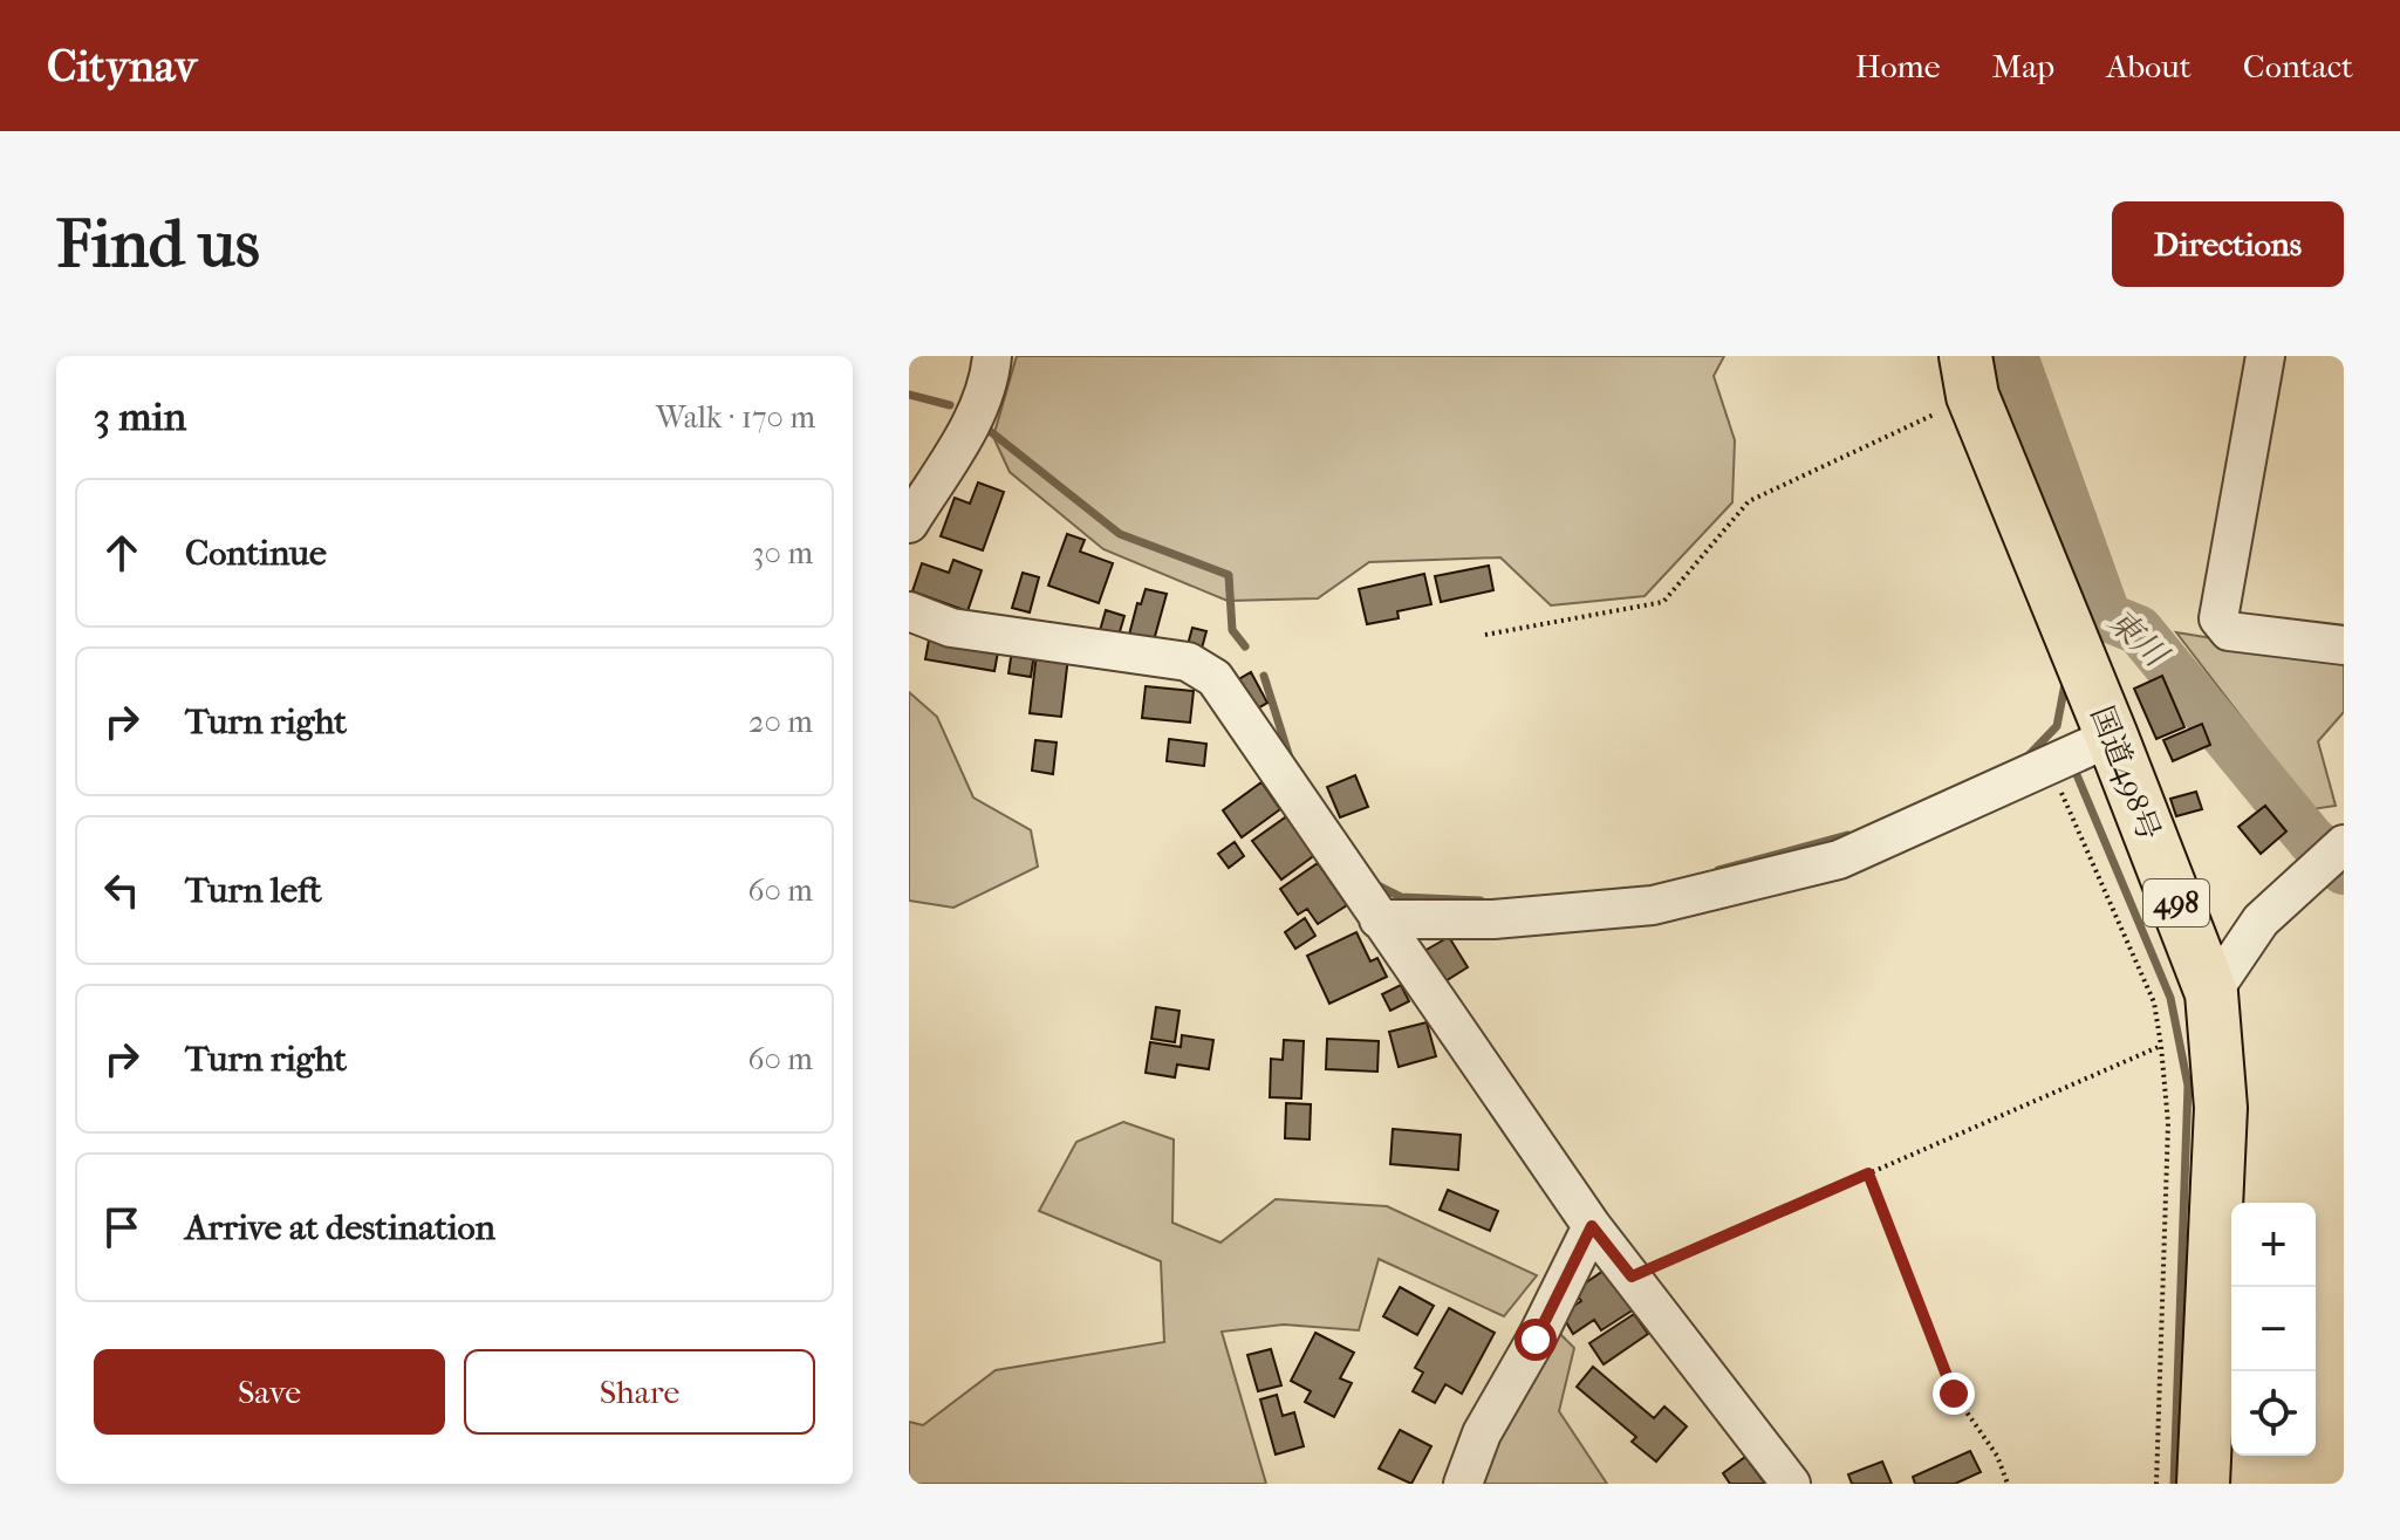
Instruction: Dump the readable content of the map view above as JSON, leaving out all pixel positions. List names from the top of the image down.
{
  "streets": {
    "highway": ["国道498号", "498"]
  },
  "water": ["東川"],
  "page": {
    "header": "Citynav",
    "nav": [
      "Home",
      "Map",
      "About",
      "Contact"
    ],
    "buttons": [
      "Directions",
      ["Save", "Share"]
    ],
    "title": "Find us",
    "heading": ["3 min", "Walk · 170 m"],
    "list": [
      ["Continue", "30 m"],
      ["Turn right", "20 m"],
      ["Turn left", "60 m"],
      ["Turn right", "60 m"],
      "Arrive at destination"
    ],
    "map_buttons": ["+", "−"]
  }
}
